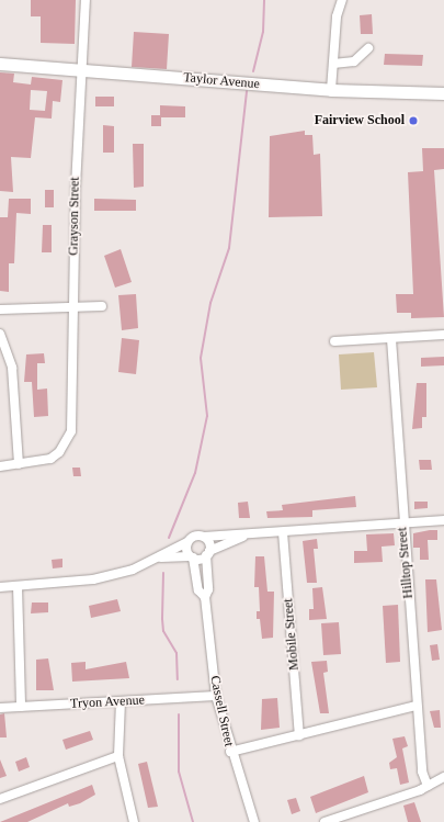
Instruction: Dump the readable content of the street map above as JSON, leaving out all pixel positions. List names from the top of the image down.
{
  "streets": {
    "street": [
      "Taylor Avenue",
      "Grayson Street",
      "Hilltop Street",
      "Mobile Street",
      "Tryon Avenue",
      "Cassell Street"
    ]
  },
  "crossings": [
    ["Taylor Avenue", "Grayson Street"],
    ["Tryon Avenue", "Cassell Street"]
  ],
  "places": ["Fairview School"]
}
